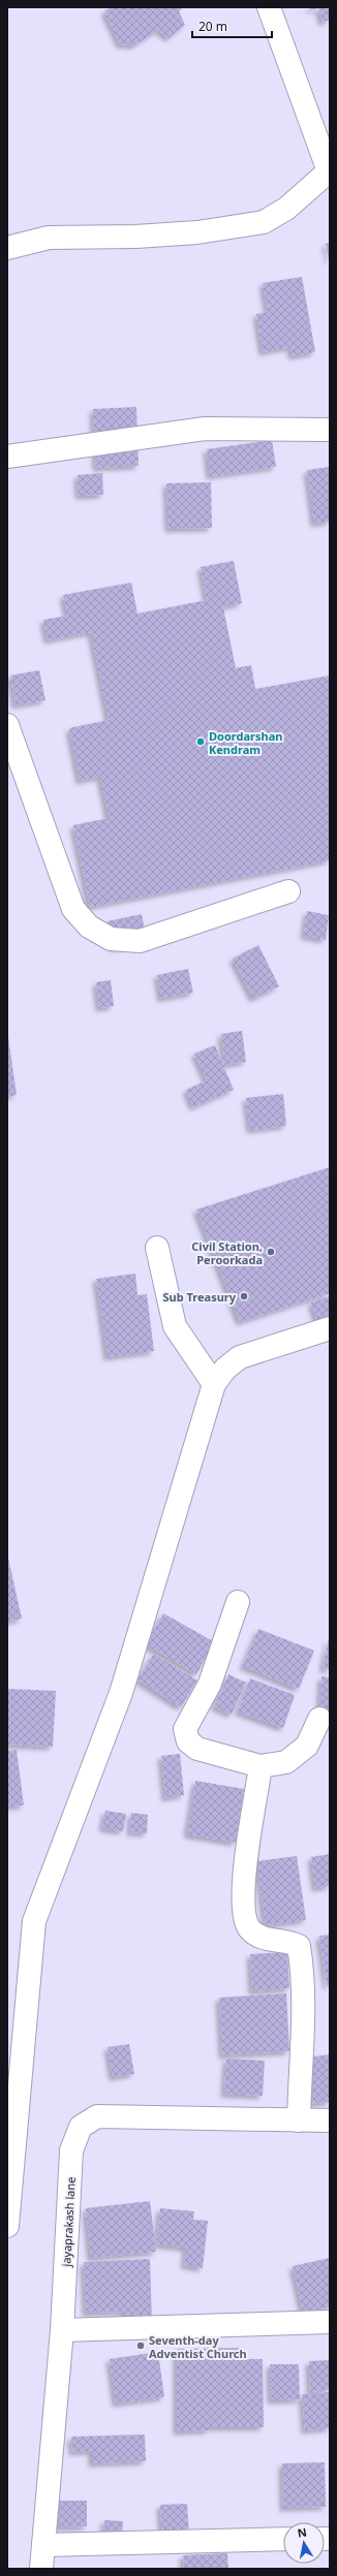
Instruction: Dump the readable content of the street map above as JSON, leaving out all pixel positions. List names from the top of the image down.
{
  "streets": {
    "street": ["jayaprakash lane"]
  },
  "places": [
    "Doordarshan Kendram",
    "Civil Station, Peroorkada",
    "Sub Treasury",
    "Seventh-day Adventist Church"
  ],
  "scale_bar": "20 m",
  "north": "top"
}
